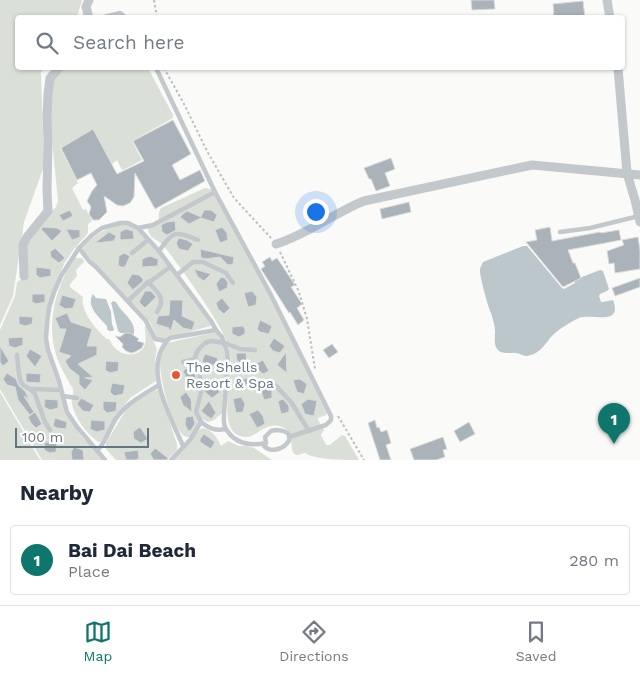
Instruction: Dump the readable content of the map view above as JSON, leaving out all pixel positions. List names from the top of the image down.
{
  "places": ["The Shells Resort & Spa"],
  "scale_bar": "100 m",
  "page": {
    "search": "Search here",
    "pins": "1",
    "scale": "100 m",
    "heading": "Nearby",
    "list": [
      {
        "mark": "1",
        "name": "Bai Dai Beach",
        "note": "Place",
        "value": "280 m"
      }
    ],
    "nav": ["Map", "Directions", "Saved"]
  }
}
